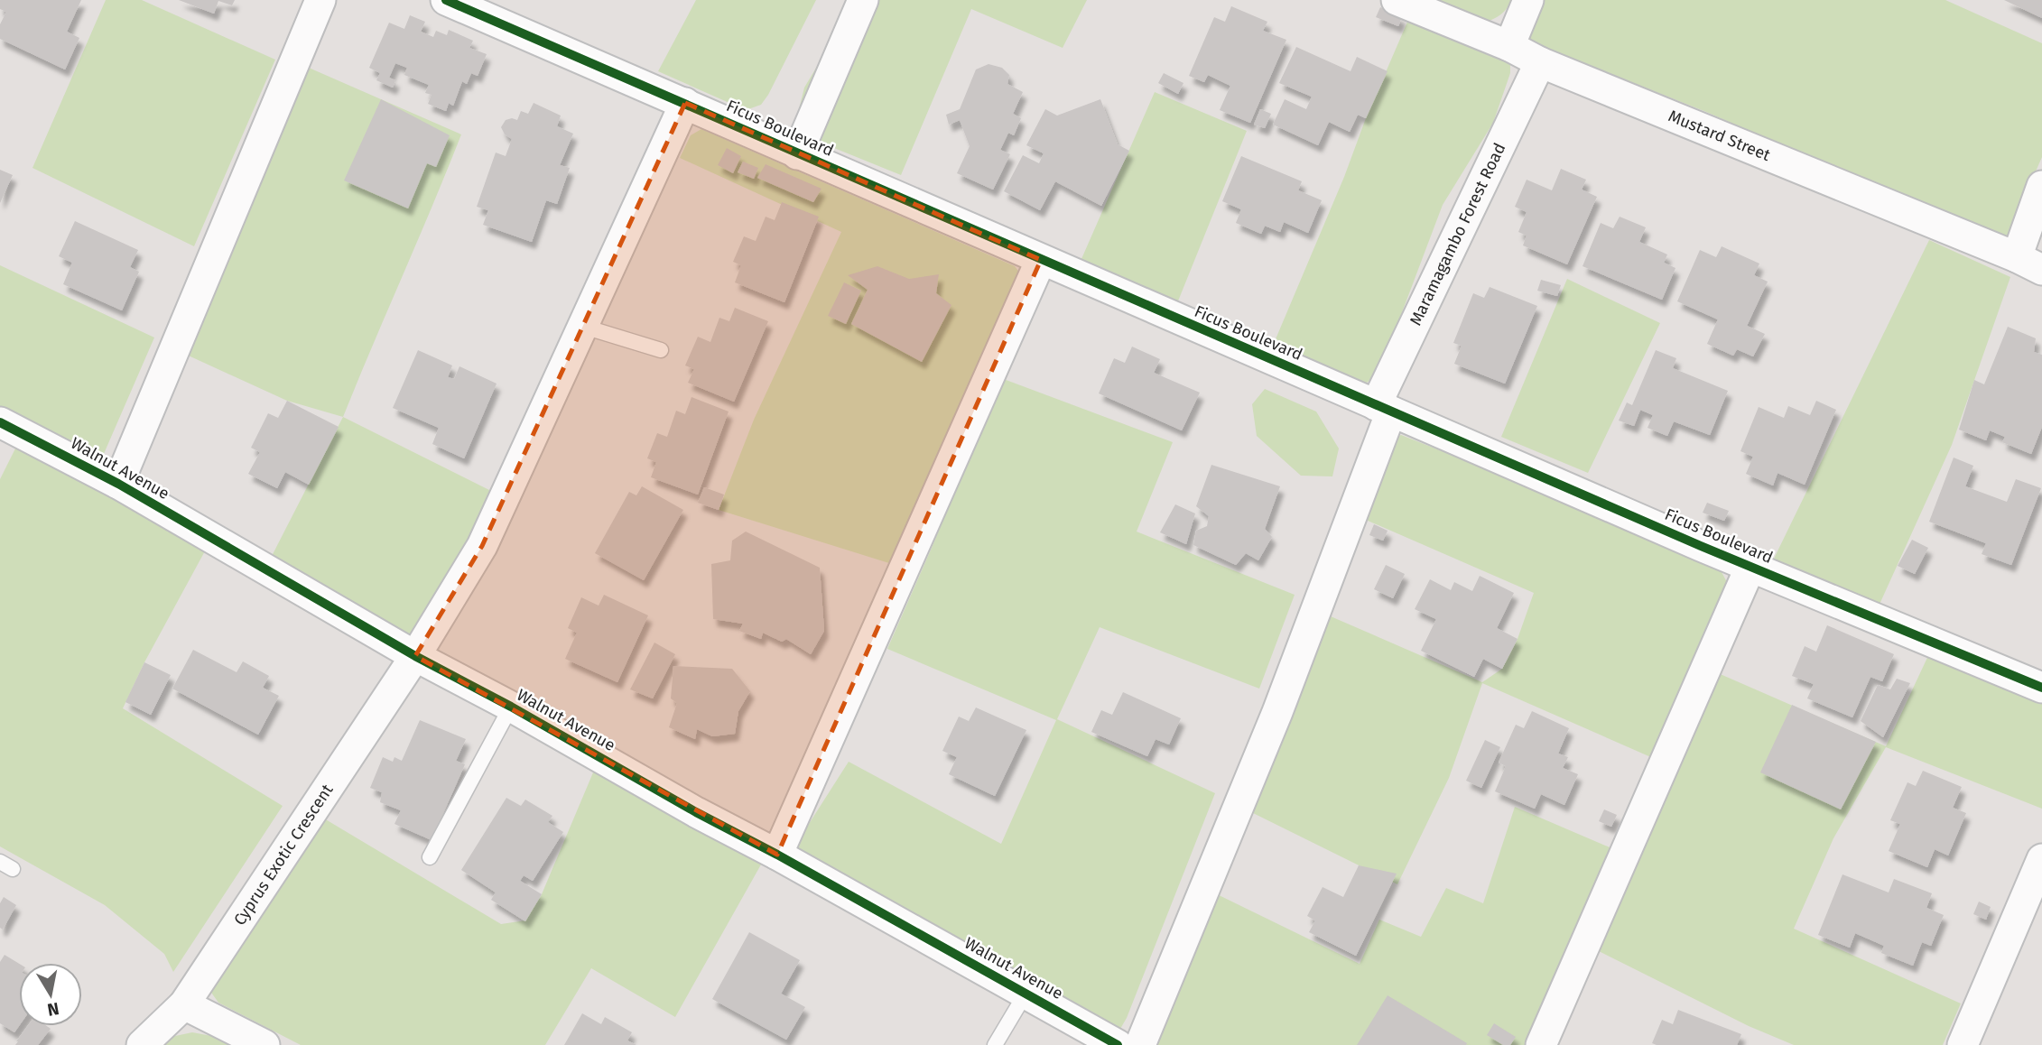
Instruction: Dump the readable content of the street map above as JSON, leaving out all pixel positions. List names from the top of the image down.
{
  "streets": {
    "street": [
      "Ficus Boulevard",
      "Mustard Street",
      "Maramagambo Forest Road",
      "Walnut Avenue",
      "Cyprus Exotic Crescent"
    ]
  },
  "crossings": [
    ["Ficus Boulevard", "Maramagambo Forest Road"],
    ["Ficus Boulevard", "Cyprus Exotic Crescent"],
    ["Mustard Street", "Maramagambo Forest Road"],
    ["Walnut Avenue", "Cyprus Exotic Crescent"]
  ],
  "north": "bottom"
}
